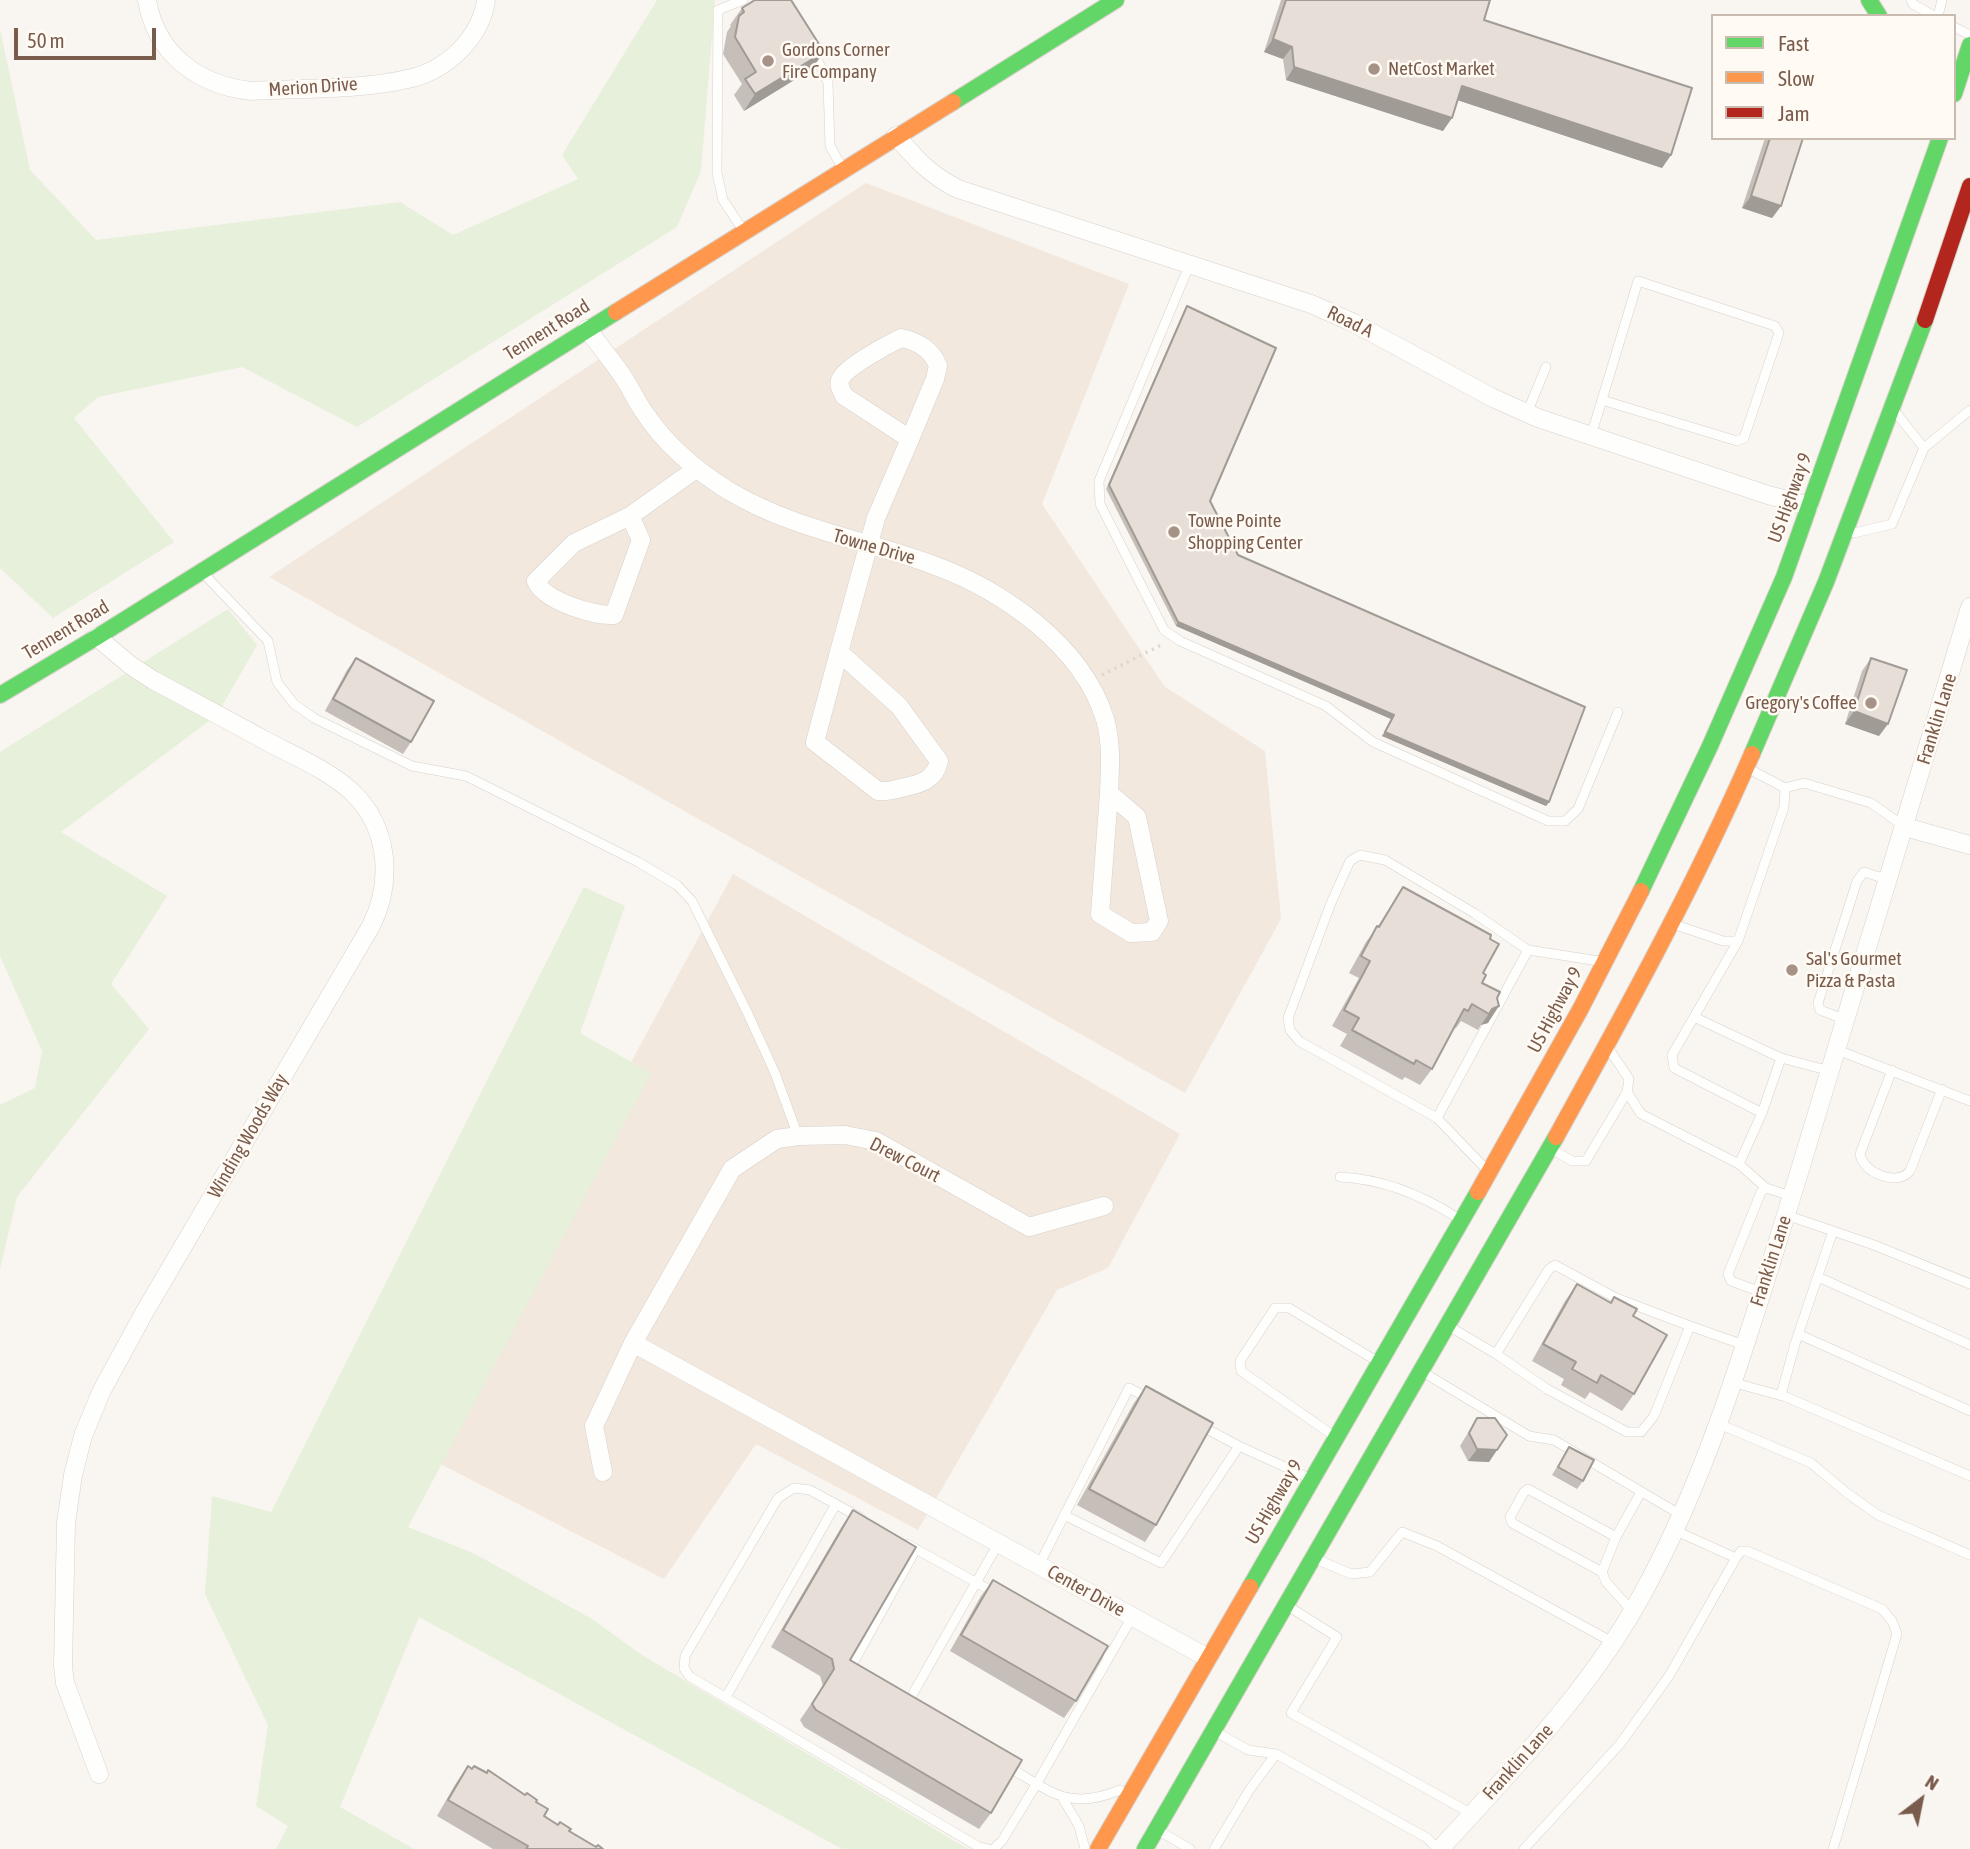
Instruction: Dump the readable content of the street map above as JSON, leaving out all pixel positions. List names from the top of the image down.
{
  "streets": {
    "main road": ["Tennent Road", "US Highway 9"],
    "street": [
      "Merion Drive",
      "Road A",
      "Towne Drive",
      "Franklin Lane",
      "Winding Woods Way",
      "Drew Court",
      "Center Drive"
    ]
  },
  "crossings": [
    ["Road A", "Tennent Road"],
    ["Road A", "US Highway 9"],
    ["Tennent Road", "Towne Drive"],
    ["Tennent Road", "Winding Woods Way"],
    ["US Highway 9", "Center Drive"],
    ["Drew Court", "Center Drive"]
  ],
  "places": [
    "Gordons Corner Fire Company",
    "NetCost Market",
    "Towne Pointe Shopping Center",
    "Gregory's Coffee",
    "Sal's Gourmet Pizza & Pasta"
  ],
  "legend": ["Fast", "Slow", "Jam"],
  "scale_bar": "50 m",
  "north": "top right"
}
